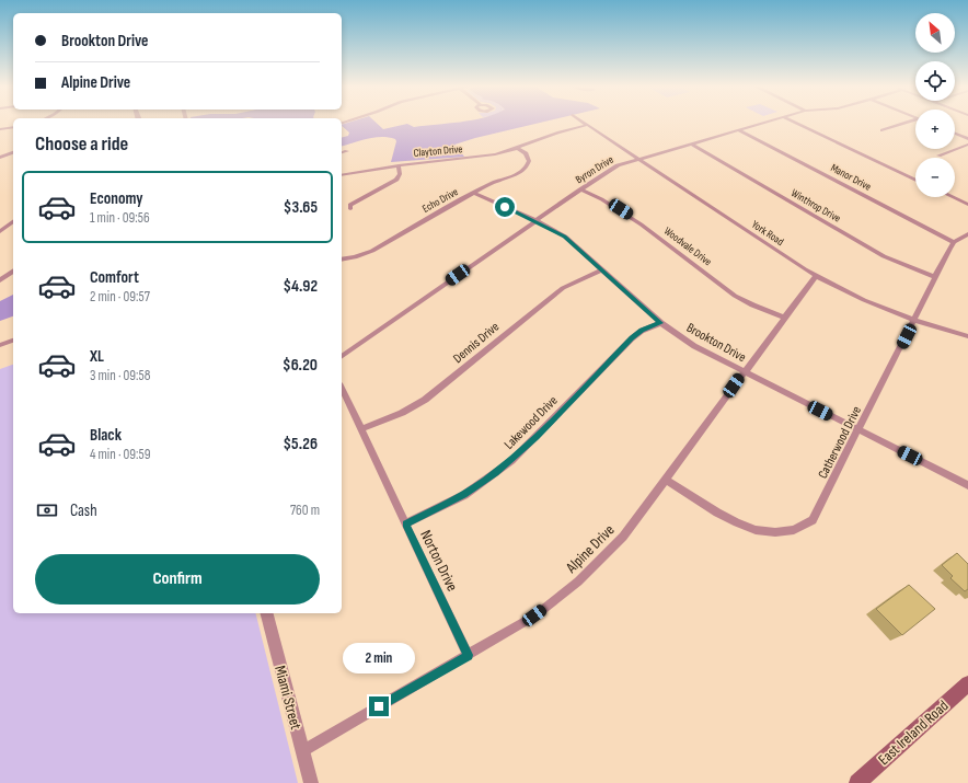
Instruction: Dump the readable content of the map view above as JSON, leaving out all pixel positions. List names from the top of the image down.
{
  "streets": {
    "main road": ["East Ireland Road"],
    "street": [
      "Clayton Drive",
      "Byron Drive",
      "Manor Drive",
      "Echo Drive",
      "Winthrop Drive",
      "York Road",
      "Woodvale Drive",
      "Dennis Drive",
      "Brookton Drive",
      "Lakewood Drive",
      "Catherwood Drive",
      "Alpine Drive",
      "Norton Drive",
      "Miami Street"
    ]
  },
  "crossings": [
    ["Clayton Drive", "Echo Drive"],
    ["Clayton Drive", "York Road"],
    ["Byron Drive", "Manor Drive"],
    ["Byron Drive", "Winthrop Drive"],
    ["Byron Drive", "York Road"],
    ["Byron Drive", "Woodvale Drive"],
    ["Byron Drive", "Brookton Drive"],
    ["Manor Drive", "Catherwood Drive"],
    ["Echo Drive", "Brookton Drive"],
    ["Winthrop Drive", "Catherwood Drive"],
    ["York Road", "Catherwood Drive"],
    ["York Road", "Alpine Drive"],
    ["Woodvale Drive", "Alpine Drive"],
    ["Dennis Drive", "Brookton Drive"],
    ["Dennis Drive", "Norton Drive"],
    ["Brookton Drive", "Lakewood Drive"],
    ["Brookton Drive", "Catherwood Drive"],
    ["Brookton Drive", "Alpine Drive"],
    ["Lakewood Drive", "Norton Drive"],
    ["Catherwood Drive", "Alpine Drive"],
    ["Alpine Drive", "Norton Drive"],
    ["Alpine Drive", "Miami Street"]
  ],
  "north": "top left",
  "page": {
    "map_buttons": ["+", "−"],
    "banner": ["Brookton Drive", "Alpine Drive"],
    "heading": "Choose a ride",
    "list": [
      {
        "name": "Economy",
        "note": "1 min · 09:56",
        "value": "$3.65"
      },
      {
        "name": "Comfort",
        "note": "2 min · 09:57",
        "value": "$4.92"
      },
      {
        "name": "XL",
        "note": "3 min · 09:58",
        "value": "$6.20"
      },
      {
        "name": "Black",
        "note": "4 min · 09:59",
        "value": "$5.26"
      }
    ],
    "pay": ["Cash", "760 m"],
    "buttons": "Confirm",
    "bubble": "2 min"
  }
}
